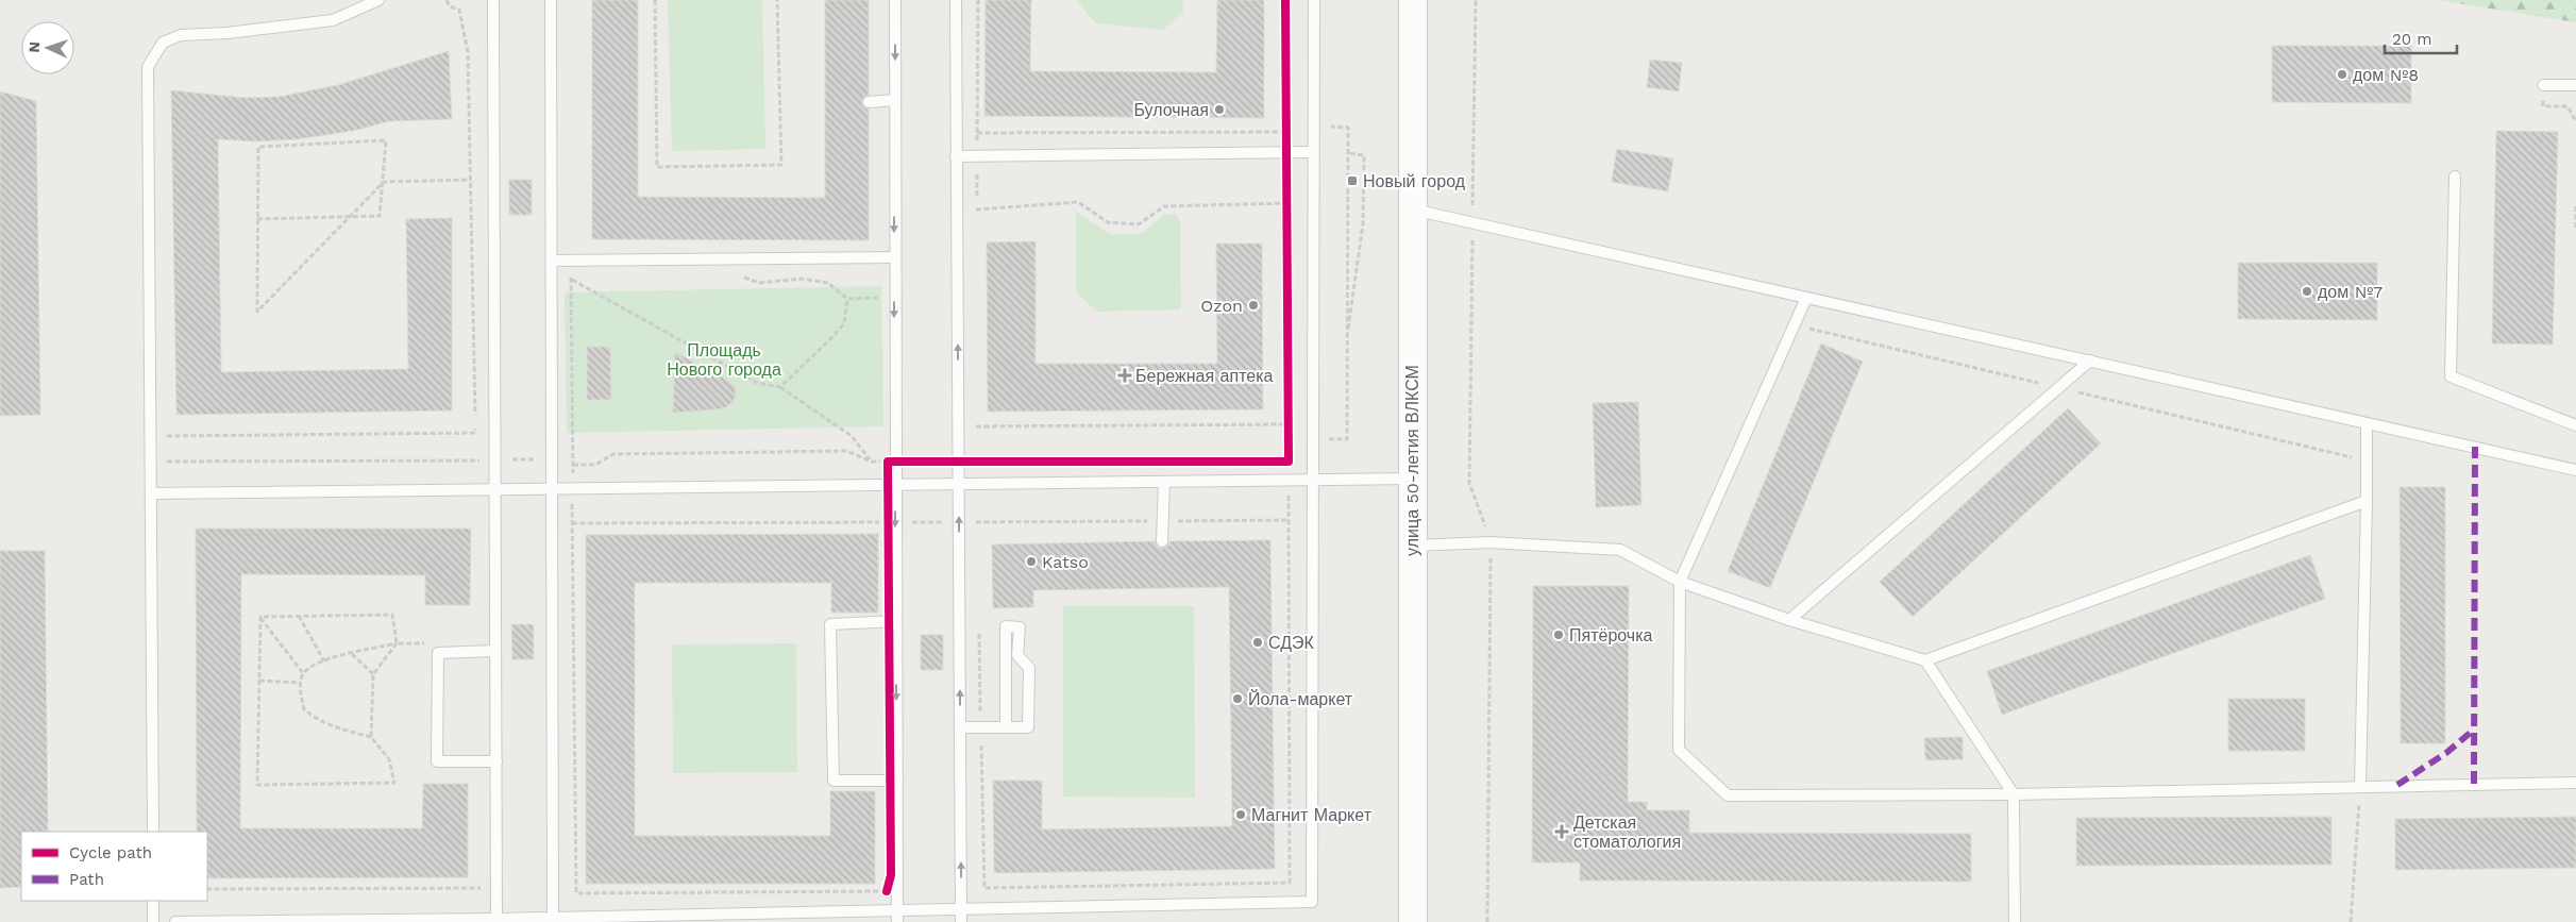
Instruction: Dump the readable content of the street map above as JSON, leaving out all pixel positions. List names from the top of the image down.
{
  "streets": {
    "main road": ["улица 50-летия ВЛКСМ"]
  },
  "parks": ["Площадь Нового города"],
  "places": {
    "other": [
      "дом №8",
      "Булочная",
      "дом №7",
      "Ozon",
      "Katso",
      "Пятёрочка",
      "СДЭК",
      "Йола-маркет",
      "Магнит Маркет"
    ],
    "transit": ["Новый город"],
    "health": ["Бережная аптека", "Детская стоматология"]
  },
  "legend": ["Cycle path", "Path"],
  "scale_bar": "20 m",
  "north": "left"
}
